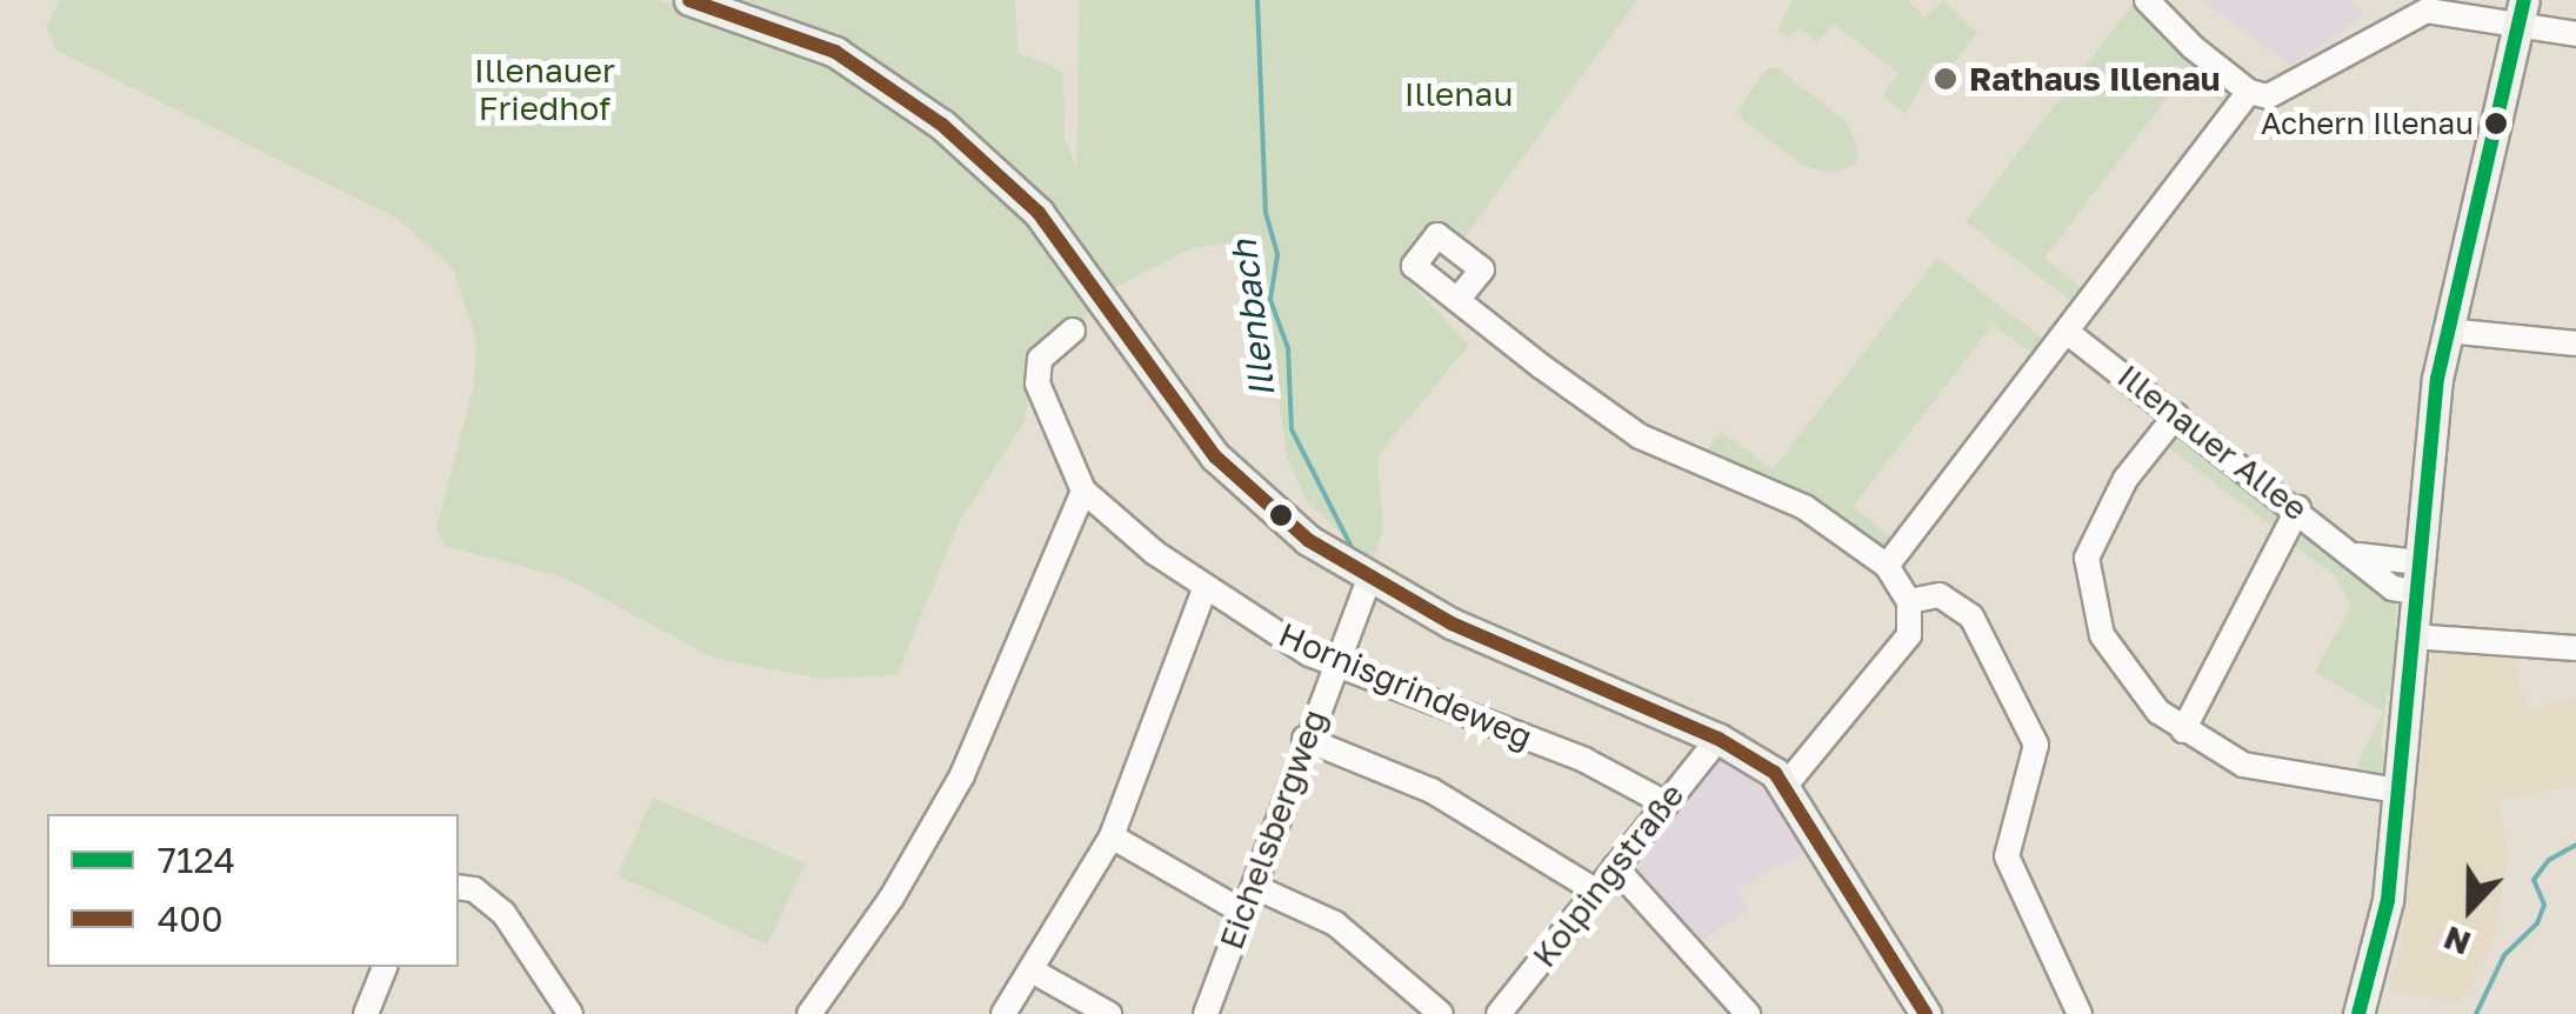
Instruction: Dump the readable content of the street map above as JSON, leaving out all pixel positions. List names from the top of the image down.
{
  "streets": {
    "street": [
      "Illenauer Allee",
      "Hornisgrindeweg",
      "Eichelsbergweg",
      "Kolpingstraße"
    ]
  },
  "crossings": [
    ["Hornisgrindeweg", "Eichelsbergweg"],
    ["Hornisgrindeweg", "Kolpingstraße"]
  ],
  "water": ["Illenbach"],
  "parks": ["Illenauer Friedhof", "Illenau"],
  "places": ["Rathaus Illenau", "Achern Illenau"],
  "lines": ["transit line 7124", "transit line 400"],
  "legend": ["7124", "400"],
  "north": "bottom"
}
